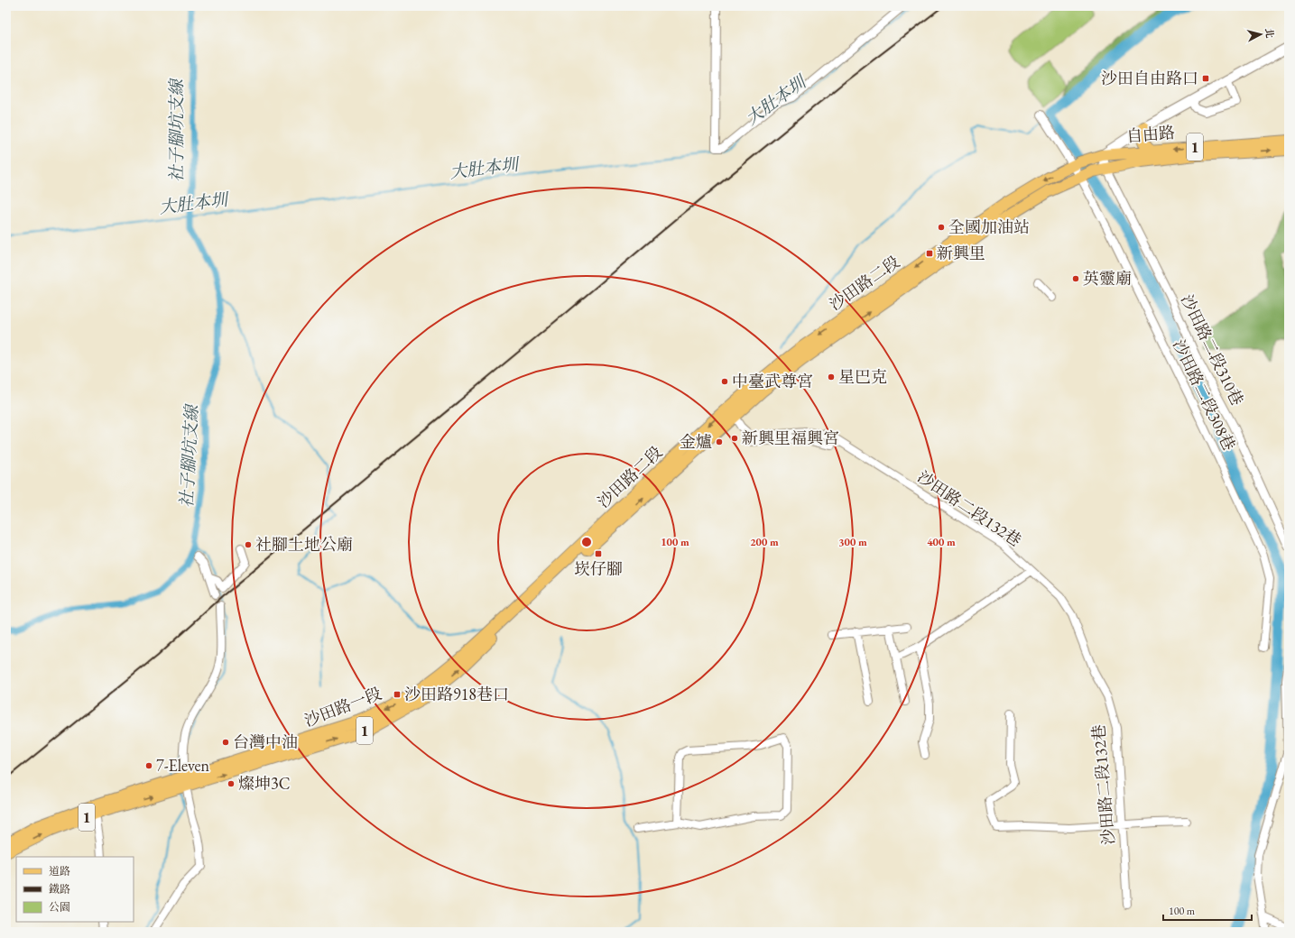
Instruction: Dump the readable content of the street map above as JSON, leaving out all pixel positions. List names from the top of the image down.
{
  "streets": {
    "main road": [
      "自由路",
      "1",
      "沙田路二段",
      "沙田路一段"
    ],
    "street": ["沙田路二段310巷", "沙田路二段308巷", "沙田路二段132巷"]
  },
  "crossings": [
    ["自由路", "沙田路二段"],
    ["自由路", "沙田路二段310巷"],
    ["1", "沙田路一段"],
    ["沙田路二段", "沙田路二段310巷"],
    ["沙田路二段", "沙田路二段308巷"],
    ["沙田路二段", "沙田路二段132巷"],
    ["沙田路二段", "沙田路一段"]
  ],
  "water": ["大肚本圳", "社子腳坑支線"],
  "places": {
    "transit": [
      "沙田自由路口",
      "新興里",
      "崁仔腳",
      "沙田路918巷口"
    ],
    "other": [
      "全國加油站",
      "英靈廟",
      "星巴克",
      "中臺武尊宮",
      "新興里福興宮",
      "金爐",
      "社腳土地公廟",
      "台灣中油",
      "7-Eleven",
      "燦坤3C"
    ]
  },
  "legend": ["道路", "鐵路", "公園"],
  "scale_bar": "100 m",
  "north": "right",
  "rings": [
    "100 m",
    "200 m",
    "300 m",
    "400 m"
  ]
}
